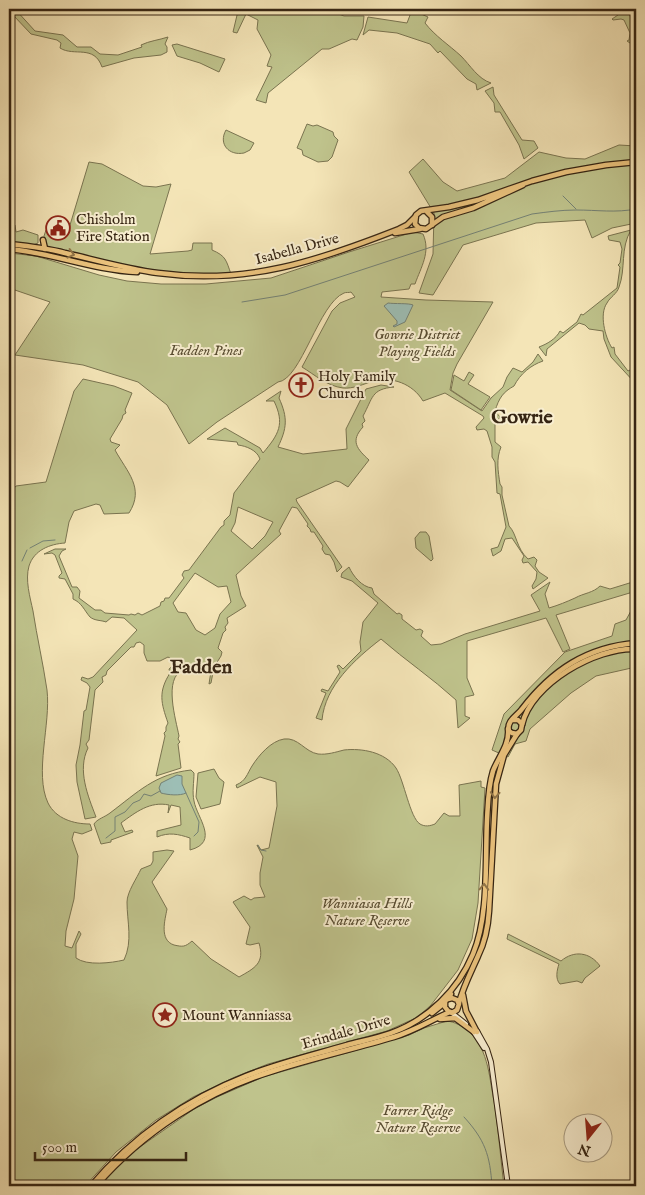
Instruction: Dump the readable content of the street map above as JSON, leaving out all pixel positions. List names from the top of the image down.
{
  "streets": {
    "main road": ["Isabella Drive", "Erindale Drive"]
  },
  "districts": ["Gowrie", "Fadden"],
  "parks": [
    "Gowrie District Playing Fields",
    "Fadden Pines",
    "Wanniassa Hills Nature Reserve",
    "Farrer Ridge Nature Reserve"
  ],
  "places": {
    "public building": ["Chisholm Fire Station"],
    "church": ["Holy Family Church"],
    "place": ["Mount Wanniassa"]
  },
  "scale_bar": "500 m",
  "north": "bottom"
}
